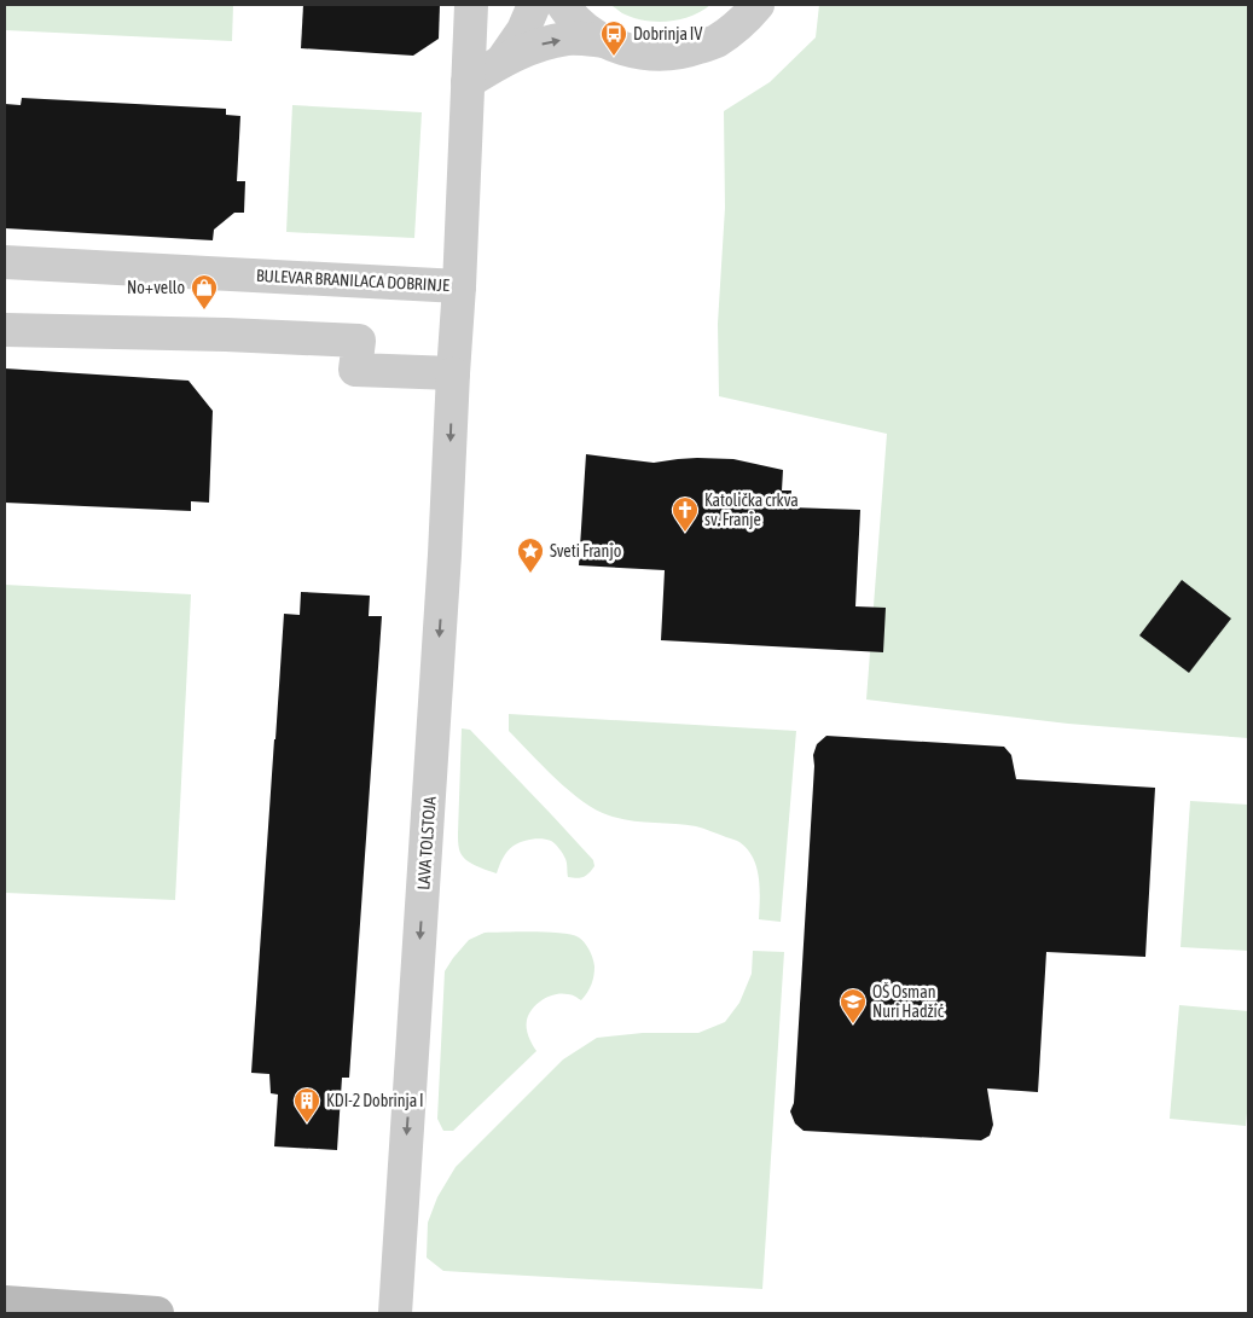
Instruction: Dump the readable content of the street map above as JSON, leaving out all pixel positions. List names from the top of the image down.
{
  "streets": {
    "street": ["BULEVAR BRANILACA DOBRINJE", "LAVA TOLSTOJA"]
  },
  "crossings": [
    ["BULEVAR BRANILACA DOBRINJE", "LAVA TOLSTOJA"]
  ],
  "one_way": ["LAVA TOLSTOJA"],
  "places": {
    "bus stop": ["Dobrinja IV"],
    "shop": ["No+vello"],
    "church": ["Katolička crkva sv. Franje"],
    "place": ["Sveti Franjo"],
    "school or university": ["OŠ Osman Nuri Hadžić"],
    "building": ["KDI-2 Dobrinja I"]
  }
}
